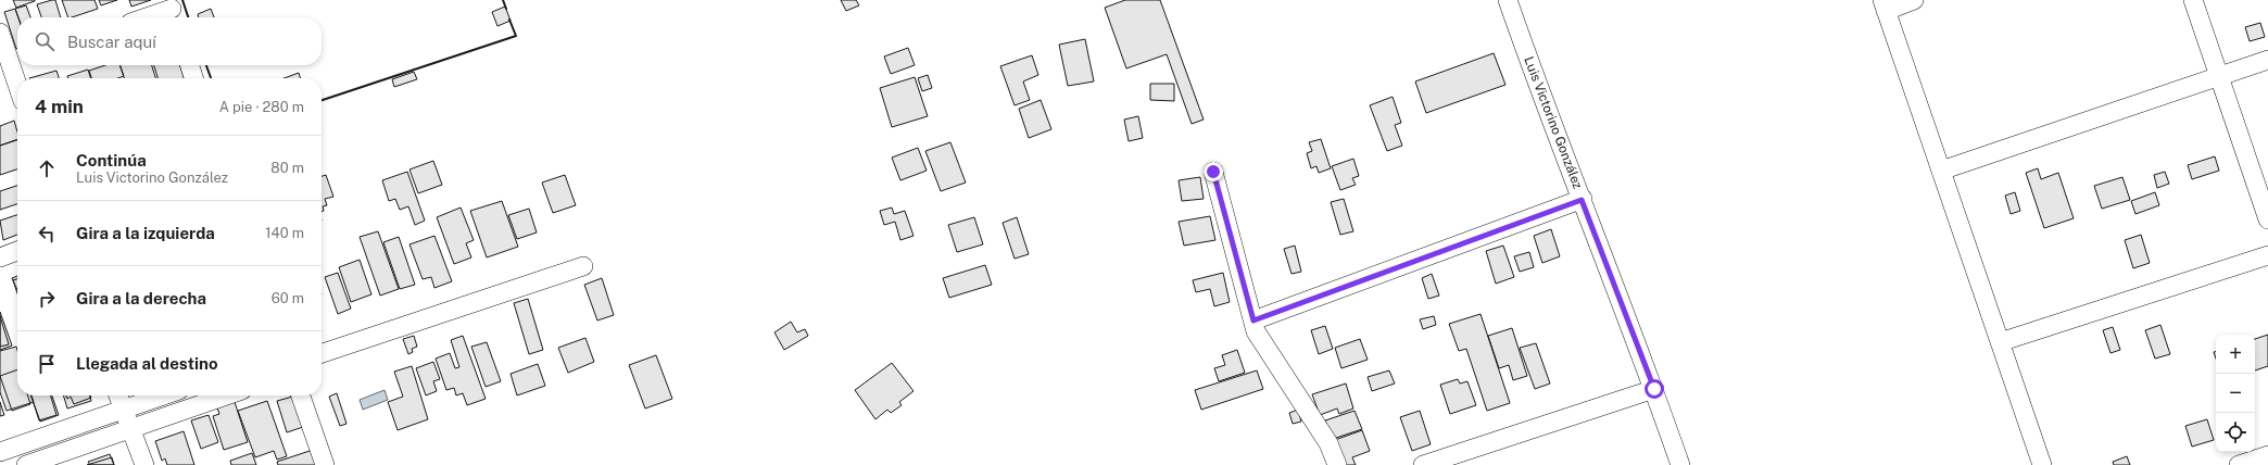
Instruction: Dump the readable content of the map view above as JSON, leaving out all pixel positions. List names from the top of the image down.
{
  "streets": {
    "street": ["Luis Victorino González"]
  },
  "page": {
    "search": "Buscar aquí",
    "heading": ["4 min", "A pie · 280 m"],
    "list": [
      ["Continúa", "Luis Victorino González", "80 m"],
      ["Gira a la izquierda", "140 m"],
      ["Gira a la derecha", "60 m"],
      "Llegada al destino"
    ],
    "map_buttons": ["+", "−"]
  }
}
